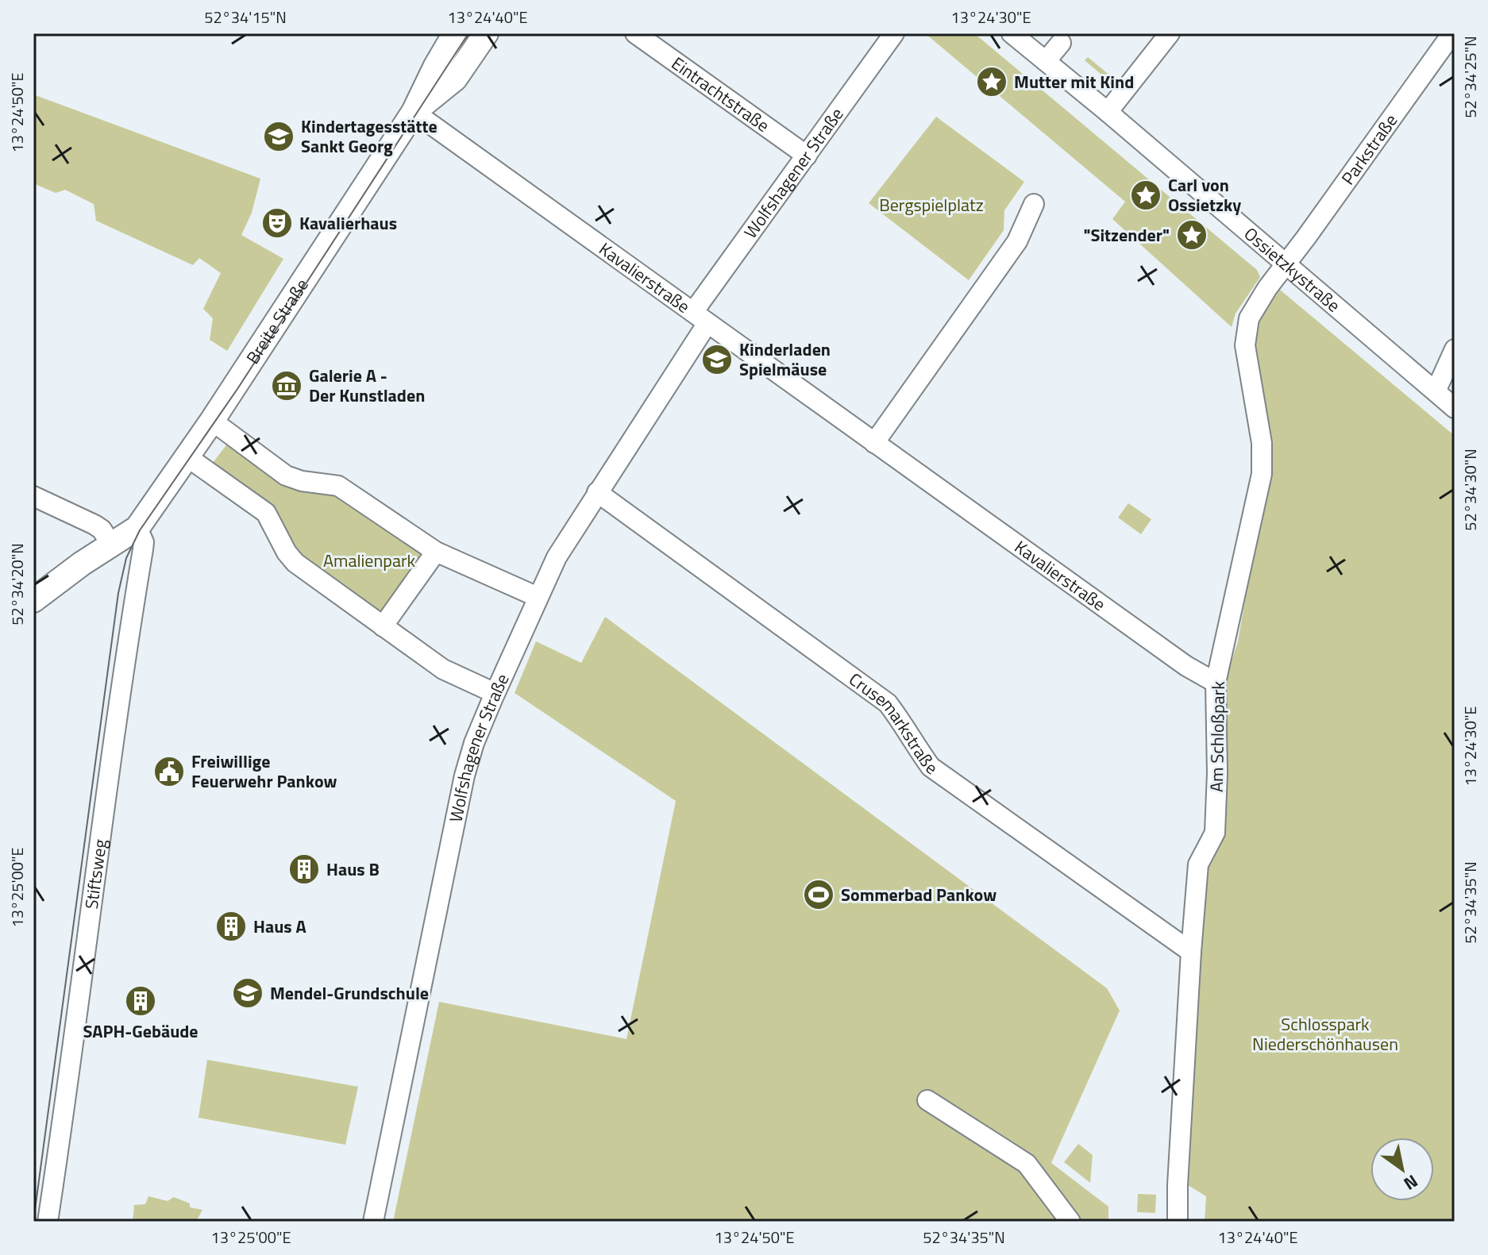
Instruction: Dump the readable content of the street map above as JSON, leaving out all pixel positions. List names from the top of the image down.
{
  "streets": {
    "main road": ["Breite Straße"],
    "street": [
      "Eintrachtstraße",
      "Parkstraße",
      "Wolfshagener Straße",
      "Ossietzkystraße",
      "Kavalierstraße",
      "Crusemarkstraße",
      "Am Schloßpark",
      "Stiftsweg"
    ]
  },
  "crossings": [
    ["Eintrachtstraße", "Wolfshagener Straße"],
    ["Parkstraße", "Ossietzkystraße"],
    ["Parkstraße", "Am Schloßpark"],
    ["Wolfshagener Straße", "Kavalierstraße"],
    ["Wolfshagener Straße", "Crusemarkstraße"],
    ["Ossietzkystraße", "Am Schloßpark"],
    ["Kavalierstraße", "Breite Straße"],
    ["Kavalierstraße", "Am Schloßpark"],
    ["Breite Straße", "Stiftsweg"],
    ["Crusemarkstraße", "Am Schloßpark"]
  ],
  "parks": ["Bergspielplatz", "Amalienpark", "Schlosspark Niederschönhausen"],
  "places": {
    "place": ["Mutter mit Kind", "Carl von Ossietzky", "\"Sitzender\""],
    "school or university": ["Kindertagesstätte Sankt Georg", "Kinderladen Spielmäuse", "Mendel-Grundschule"],
    "theatre": ["Kavalierhaus"],
    "museum": ["Galerie A - Der Kunstladen"],
    "public building": ["Freiwillige Feuerwehr Pankow"],
    "building": ["Haus B", "Haus A", "SAPH-Gebäude"],
    "sports": ["Sommerbad Pankow"]
  },
  "north": "bottom right",
  "coordinates": [
    "52°34'15\"N",
    "13°24'40\"E",
    "13°24'30\"E",
    "52°34'25\"N",
    "13°24'50\"E",
    "52°34'30\"N",
    "52°34'20\"N",
    "13°25'00\"E",
    "52°34'35\"N"
  ]
}
